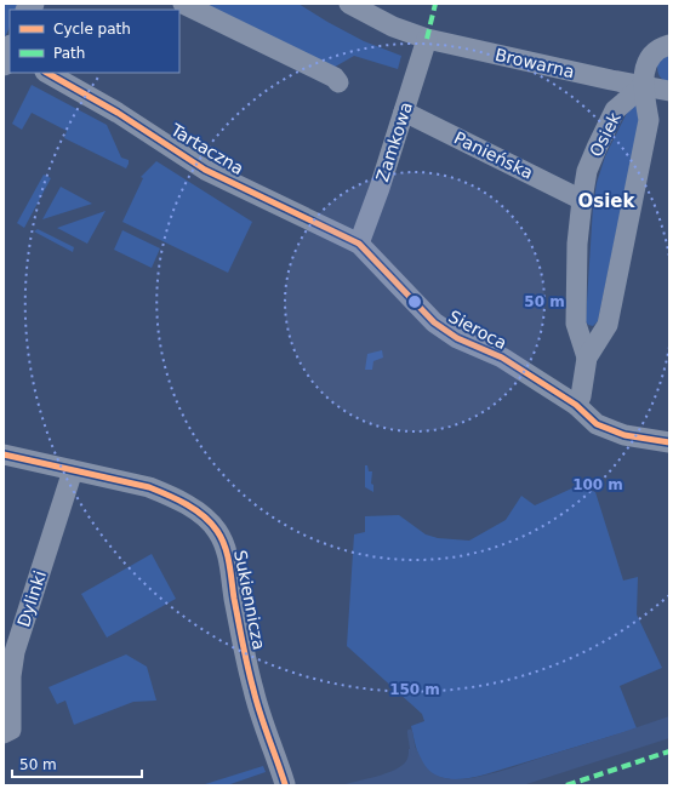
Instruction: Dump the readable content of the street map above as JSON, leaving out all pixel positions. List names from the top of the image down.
{
  "streets": {
    "street": [
      "Browarna",
      "Osiek",
      "Zamkowa",
      "Tartaczna",
      "Panieńska",
      "Sieroca",
      "Dylinki",
      "Sukiennicza"
    ]
  },
  "crossings": [
    ["Browarna", "Osiek"],
    ["Browarna", "Zamkowa"],
    ["Osiek", "Panieńska"],
    ["Osiek", "Sieroca"],
    ["Zamkowa", "Tartaczna"],
    ["Zamkowa", "Panieńska"],
    ["Zamkowa", "Sieroca"],
    ["Tartaczna", "Sieroca"],
    ["Dylinki", "Sukiennicza"]
  ],
  "districts": ["Osiek"],
  "legend": ["Cycle path", "Path"],
  "scale_bar": "50 m",
  "rings": ["50 m", "100 m", "150 m"]
}
